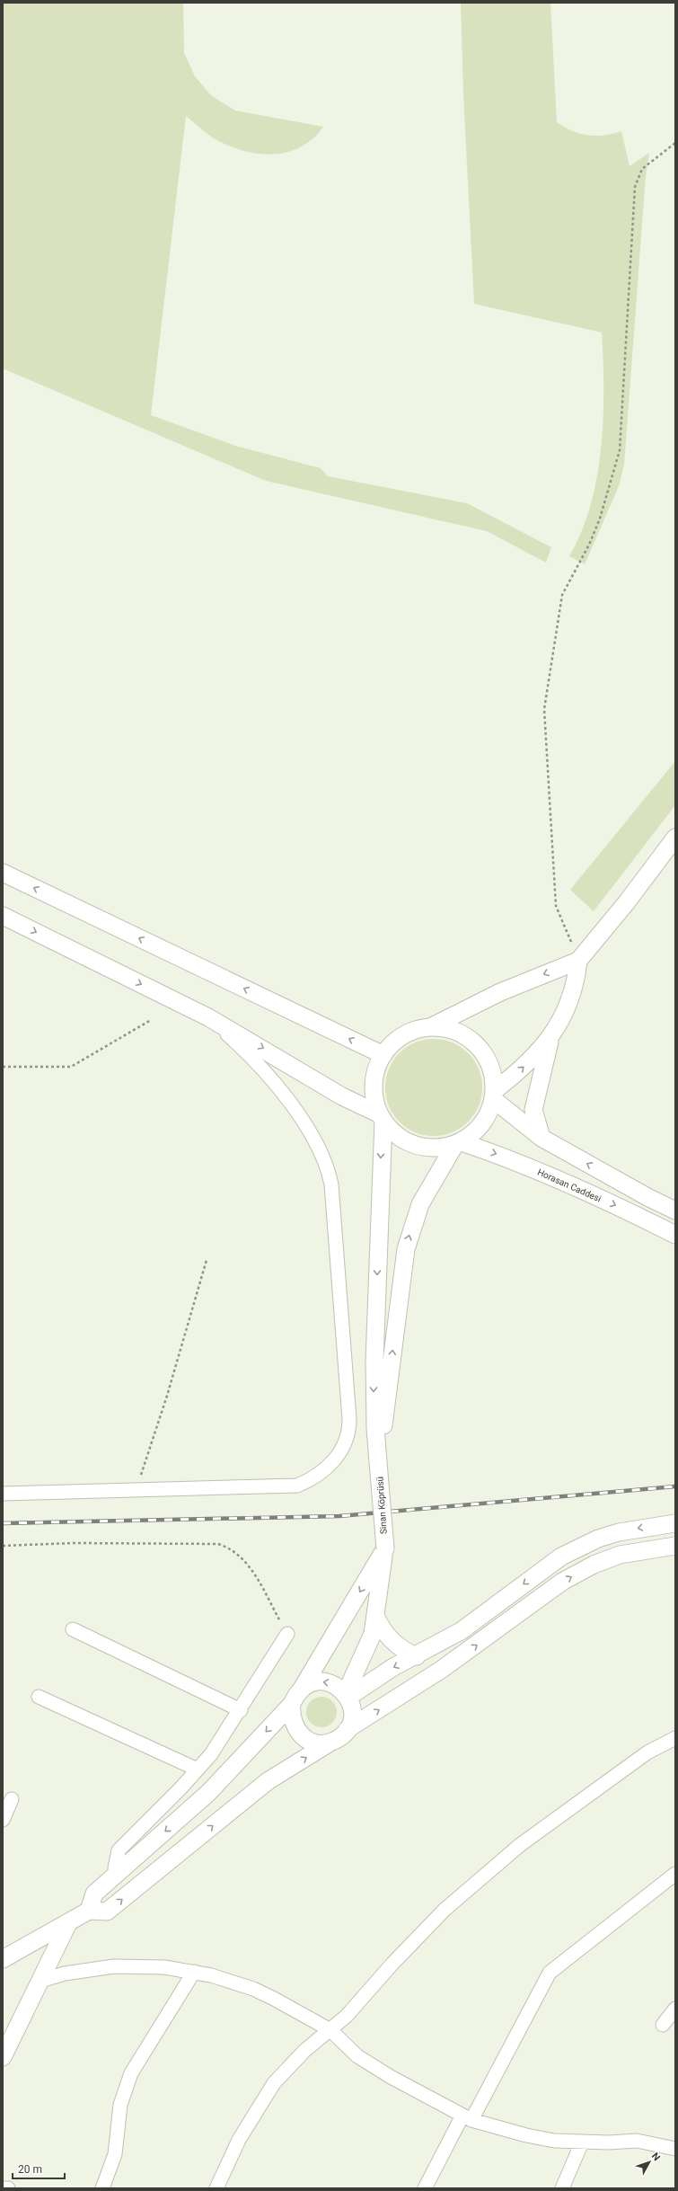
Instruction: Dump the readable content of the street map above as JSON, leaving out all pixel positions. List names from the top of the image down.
{
  "streets": {
    "street": ["Horasan Caddesi", "Sinan Köprüsü"]
  },
  "scale_bar": "20 m",
  "north": "top right"
}
